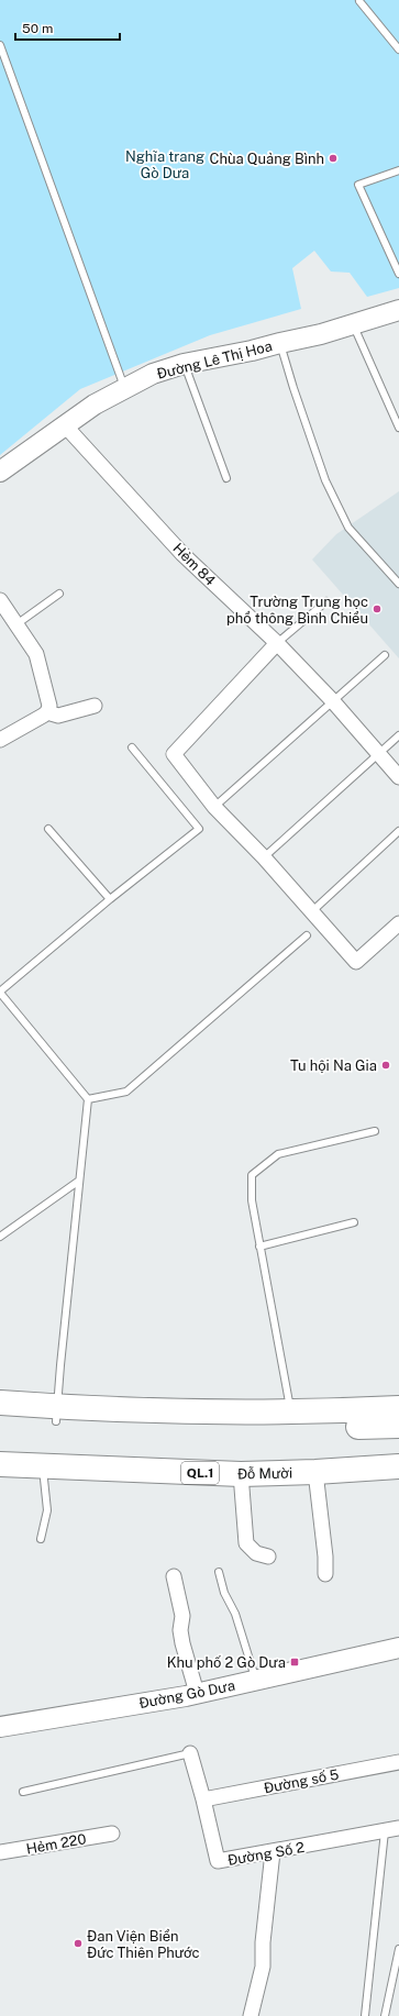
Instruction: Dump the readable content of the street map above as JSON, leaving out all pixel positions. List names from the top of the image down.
{
  "streets": {
    "highway": ["QL.1", "Đỗ Mười"],
    "street": [
      "Đường Lê Thị Hoa",
      "Hẻm 84",
      "Đường Gò Dưa",
      "Đường số 5",
      "Hẻm 220",
      "Đường Số 2"
    ]
  },
  "crossings": [
    ["Đường Lê Thị Hoa", "Hẻm 84"],
    ["Đường số 5", "Đường Số 2"]
  ],
  "parks": ["Nghĩa trang Gò Dưa"],
  "places": {
    "other": [
      "Chùa Quảng Bình",
      "Trường Trung học phổ thông Bình Chiểu",
      "Tu hội Na Gia",
      "Đan Viện Biển Đức Thiên Phước"
    ],
    "transit": ["Khu phố 2 Gò Dưa"]
  },
  "scale_bar": "50 m"
}
